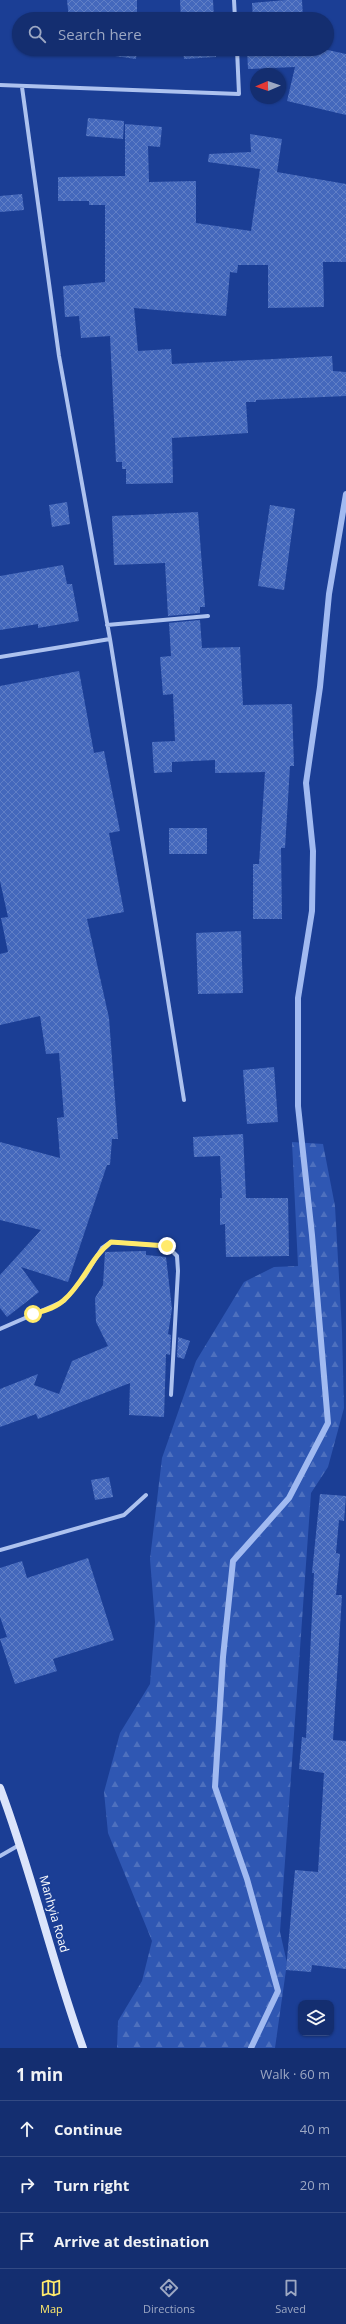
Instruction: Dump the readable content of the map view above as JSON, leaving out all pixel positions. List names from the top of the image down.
{
  "streets": {
    "main road": ["Manhyia Road"]
  },
  "north": "left",
  "page": {
    "search": "Search here",
    "heading": ["1 min", "Walk · 60 m"],
    "list": [
      ["Continue", "40 m"],
      ["Turn right", "20 m"],
      "Arrive at destination"
    ],
    "nav": ["Map", "Directions", "Saved"]
  }
}
